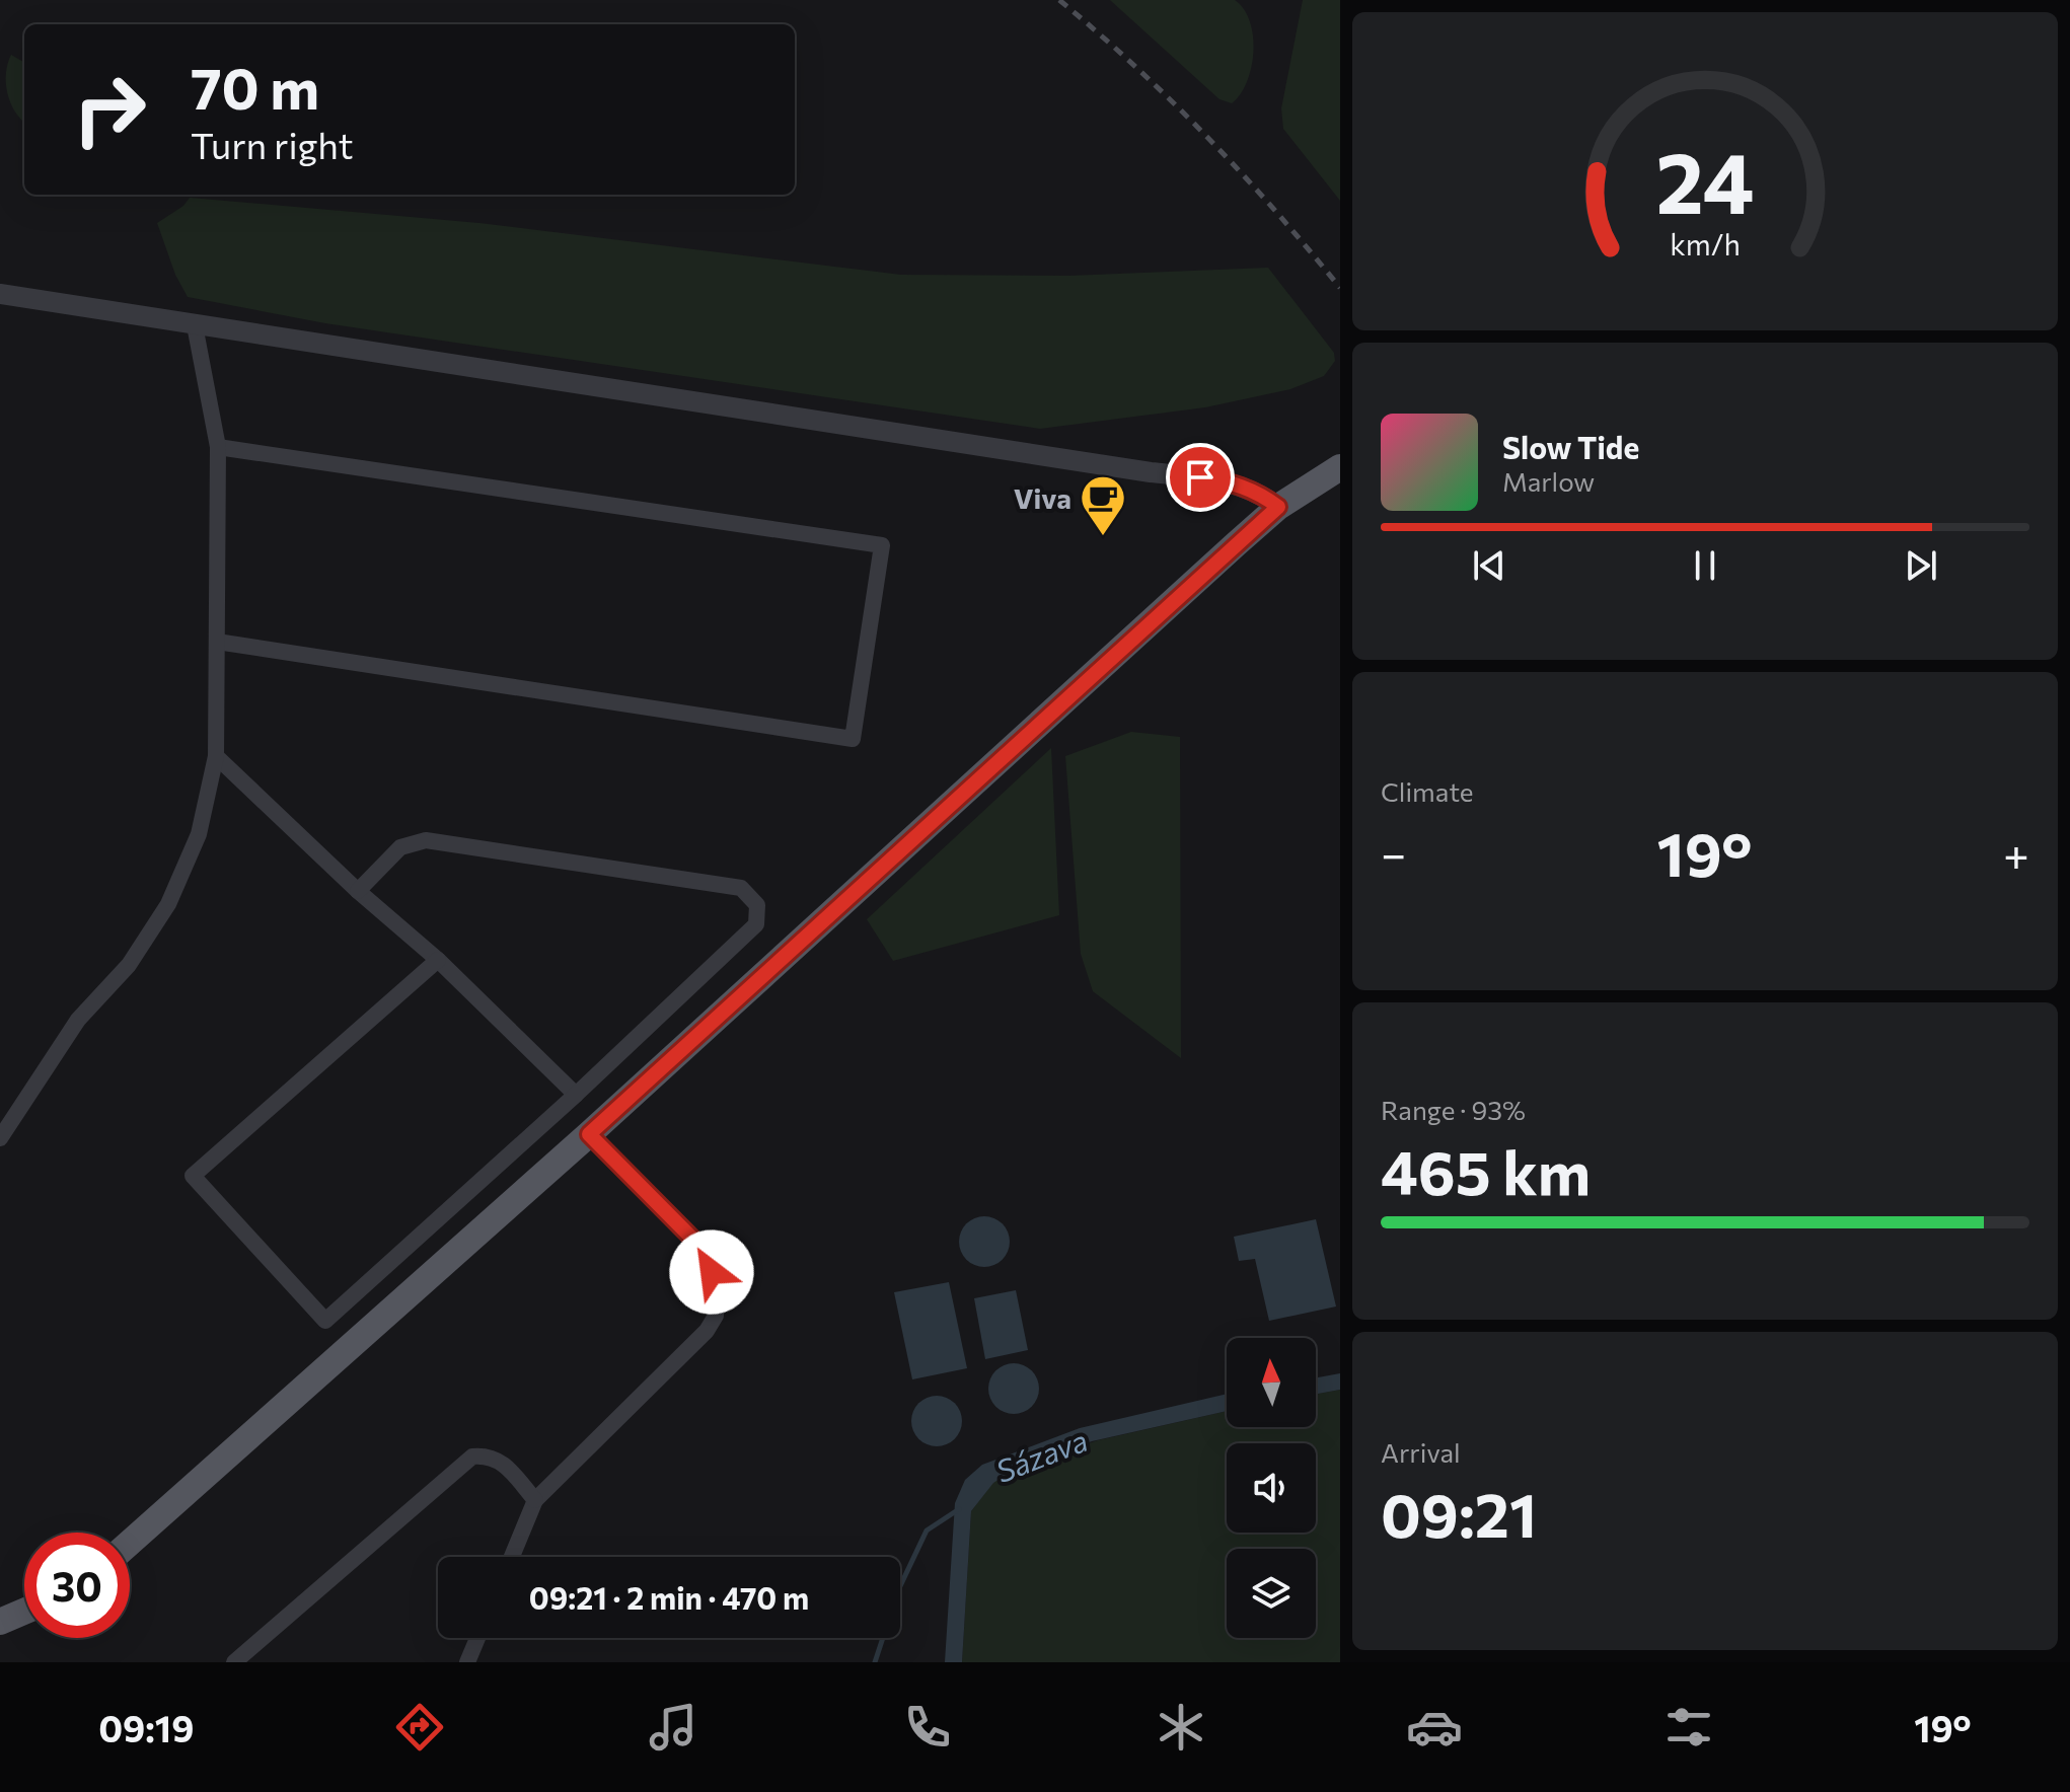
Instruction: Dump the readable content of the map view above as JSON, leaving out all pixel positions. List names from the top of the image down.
{
  "water": ["Sázava"],
  "places": {
    "cafe": ["Viva"]
  },
  "north": "top",
  "page": {
    "turn": ["70 m", "Turn right"],
    "song": ["Slow Tide", "Marlow"],
    "tile": [
      "Climate",
      ["Range · 93%", "465 km"],
      ["Arrival", "09:21"]
    ],
    "heat": ["−", "19°", "+"],
    "limit": "30",
    "trip": "09:21 · 2 min · 470 m",
    "tabs": ["09:19", "19°"],
    "gauge": ["24", "km/h"]
  }
}
